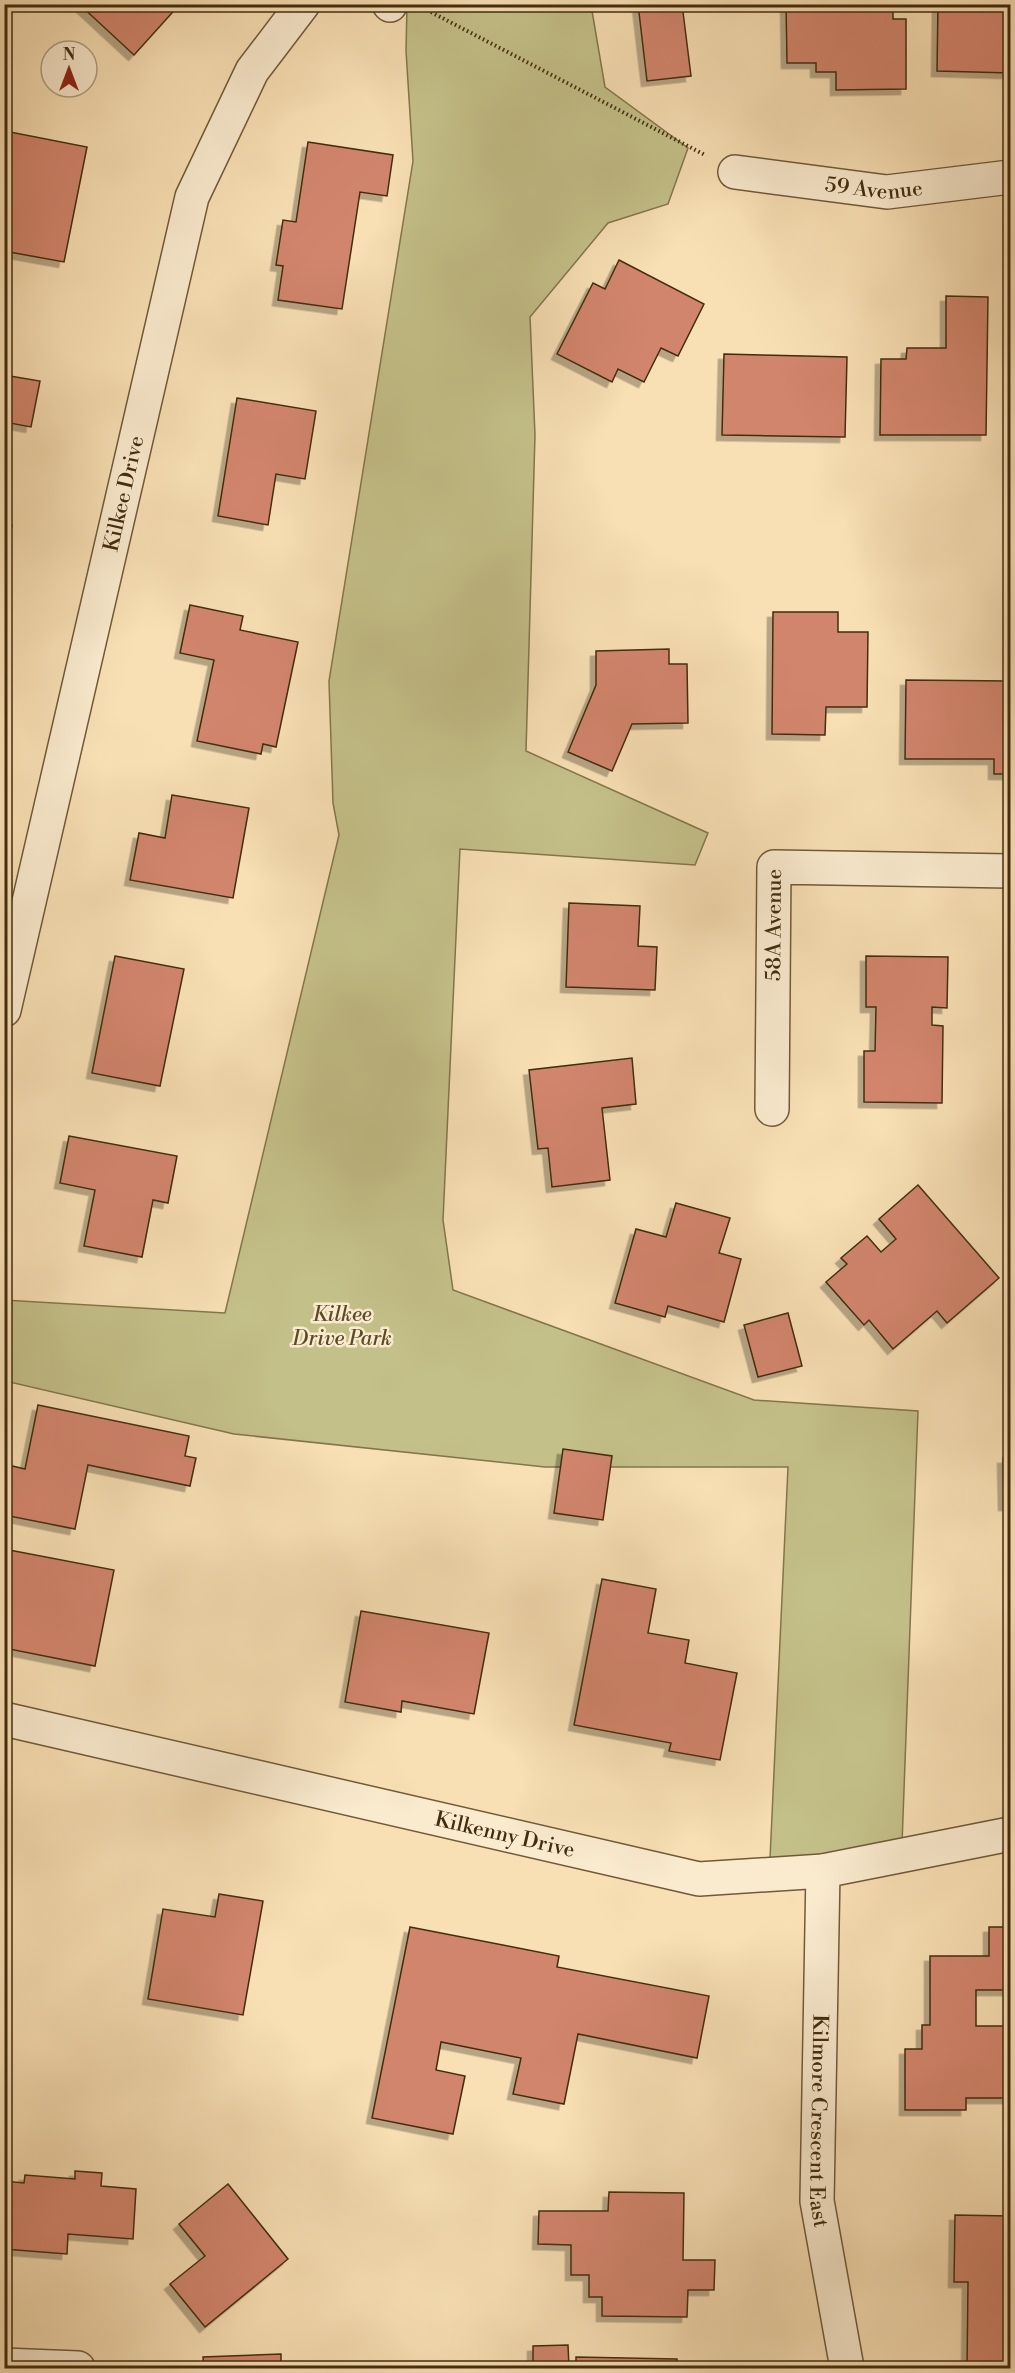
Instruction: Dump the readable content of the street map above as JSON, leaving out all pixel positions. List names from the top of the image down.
{
  "streets": {
    "street": [
      "59 Avenue",
      "Kilkee Drive",
      "58A Avenue",
      "Kilkenny Drive",
      "Kilmore Crescent East"
    ]
  },
  "crossings": [
    ["Kilkenny Drive", "Kilmore Crescent East"]
  ],
  "parks": ["Kilkee Drive Park"],
  "north": "top"
}
